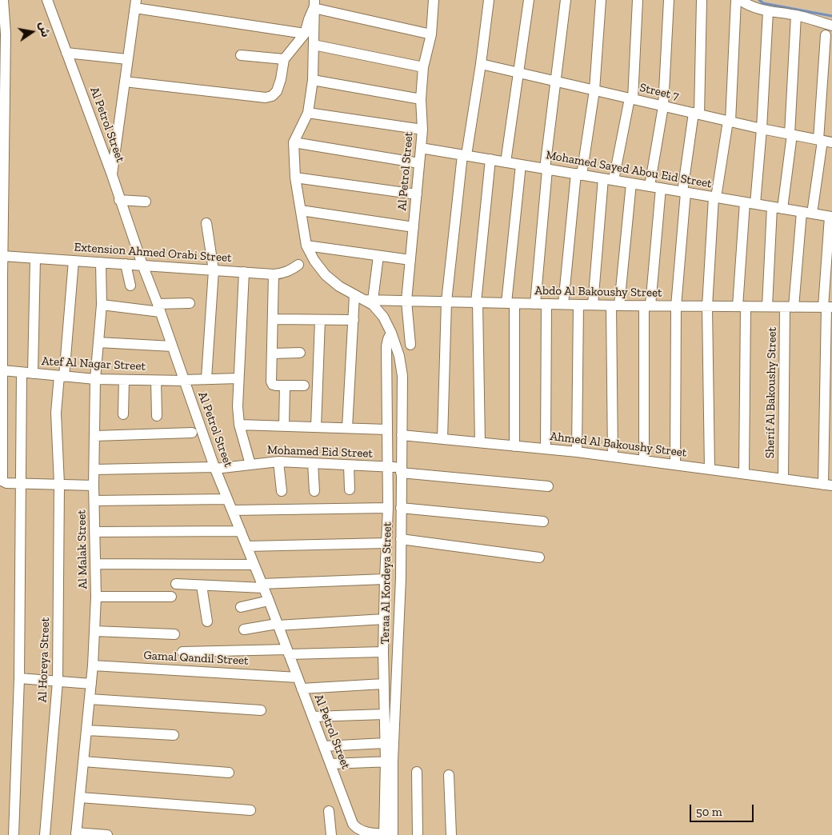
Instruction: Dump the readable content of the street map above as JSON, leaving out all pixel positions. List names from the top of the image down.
{
  "streets": {
    "street": [
      "Street 7",
      "Al Petrol Street",
      "Mohamed Sayed Abou Eid Street",
      "Extension Ahmed Orabi Street",
      "Abdo Al Bakoushy Street",
      "Atef Al Nagar Street",
      "Sherif Al Bakoushy Street",
      "Ahmed Al Bakoushy Street",
      "Mohamed Eid Street",
      "Al Malak Street",
      "Teraa Al Kordeya Street",
      "Gamal Qandil Street",
      "Al Horeya Street"
    ]
  },
  "crossings": [
    ["Street 7", "Sherif Al Bakoushy Street"],
    ["Al Petrol Street", "Mohamed Sayed Abou Eid Street"],
    ["Al Petrol Street", "Extension Ahmed Orabi Street"],
    ["Al Petrol Street", "Abdo Al Bakoushy Street"],
    ["Al Petrol Street", "Atef Al Nagar Street"],
    ["Al Petrol Street", "Mohamed Eid Street"],
    ["Al Petrol Street", "Teraa Al Kordeya Street"],
    ["Al Petrol Street", "Gamal Qandil Street"],
    ["Mohamed Sayed Abou Eid Street", "Sherif Al Bakoushy Street"],
    ["Extension Ahmed Orabi Street", "Al Malak Street"],
    ["Extension Ahmed Orabi Street", "Al Horeya Street"],
    ["Abdo Al Bakoushy Street", "Sherif Al Bakoushy Street"],
    ["Abdo Al Bakoushy Street", "Teraa Al Kordeya Street"],
    ["Atef Al Nagar Street", "Al Malak Street"],
    ["Atef Al Nagar Street", "Al Horeya Street"],
    ["Sherif Al Bakoushy Street", "Ahmed Al Bakoushy Street"],
    ["Ahmed Al Bakoushy Street", "Teraa Al Kordeya Street"],
    ["Mohamed Eid Street", "Al Malak Street"],
    ["Mohamed Eid Street", "Teraa Al Kordeya Street"],
    ["Al Malak Street", "Gamal Qandil Street"]
  ],
  "scale_bar": "50 m",
  "north": "right"
}
